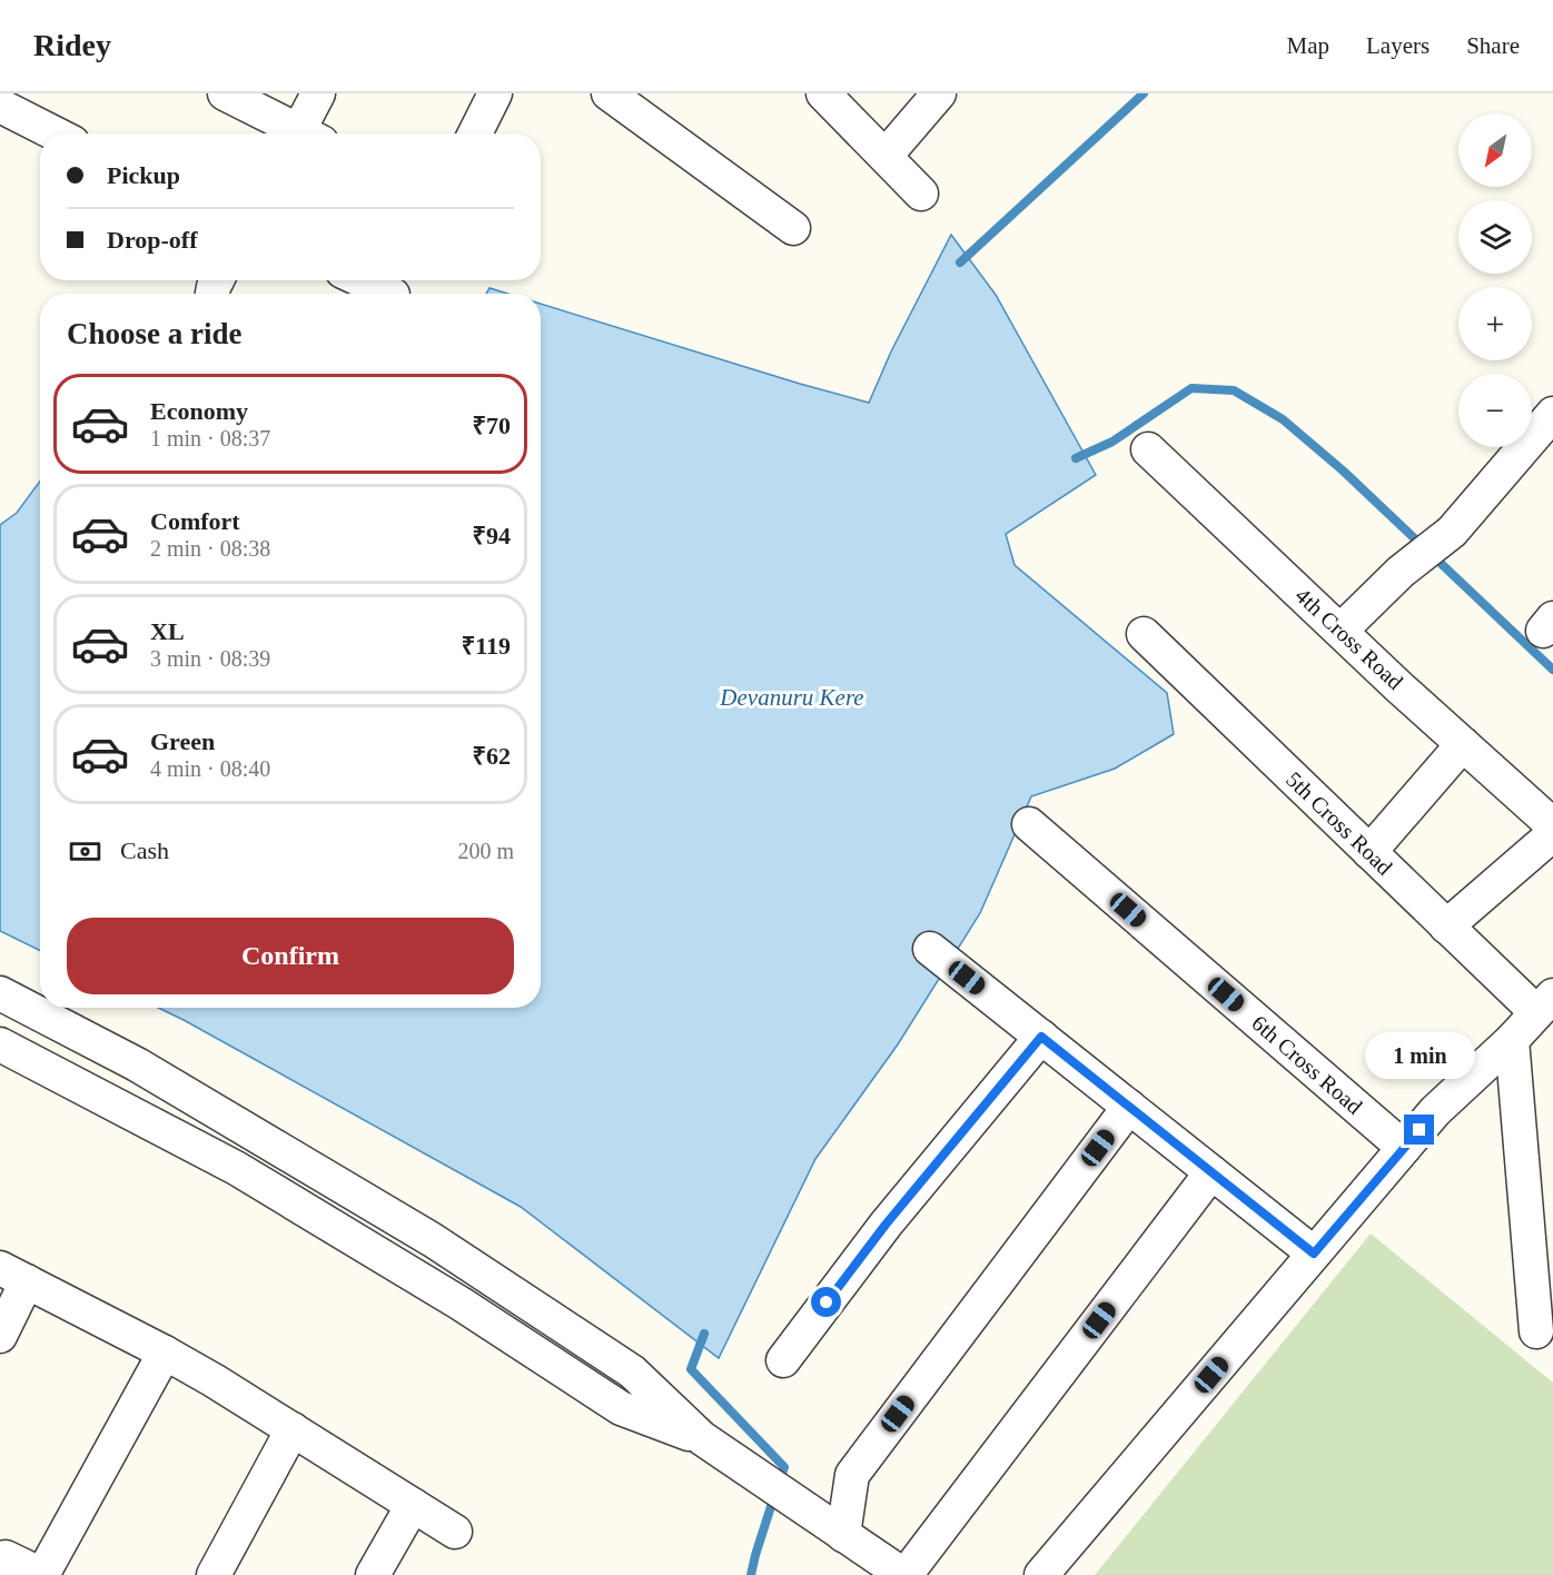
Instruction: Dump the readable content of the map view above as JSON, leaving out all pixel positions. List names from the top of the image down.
{
  "streets": {
    "street": ["4th Cross Road", "5th Cross Road", "6th Cross Road"]
  },
  "water": ["Devanuru Kere"],
  "north": "bottom left",
  "page": {
    "header": "Ridey",
    "nav": ["Map", "Layers", "Share"],
    "map_buttons": ["+", "−"],
    "banner": ["Pickup", "Drop-off"],
    "heading": "Choose a ride",
    "list": [
      {
        "name": "Economy",
        "note": "1 min · 08:37",
        "value": "₹70"
      },
      {
        "name": "Comfort",
        "note": "2 min · 08:38",
        "value": "₹94"
      },
      {
        "name": "XL",
        "note": "3 min · 08:39",
        "value": "₹119"
      },
      {
        "name": "Green",
        "note": "4 min · 08:40",
        "value": "₹62"
      }
    ],
    "pay": ["Cash", "200 m"],
    "buttons": "Confirm",
    "bubble": "1 min"
  }
}
